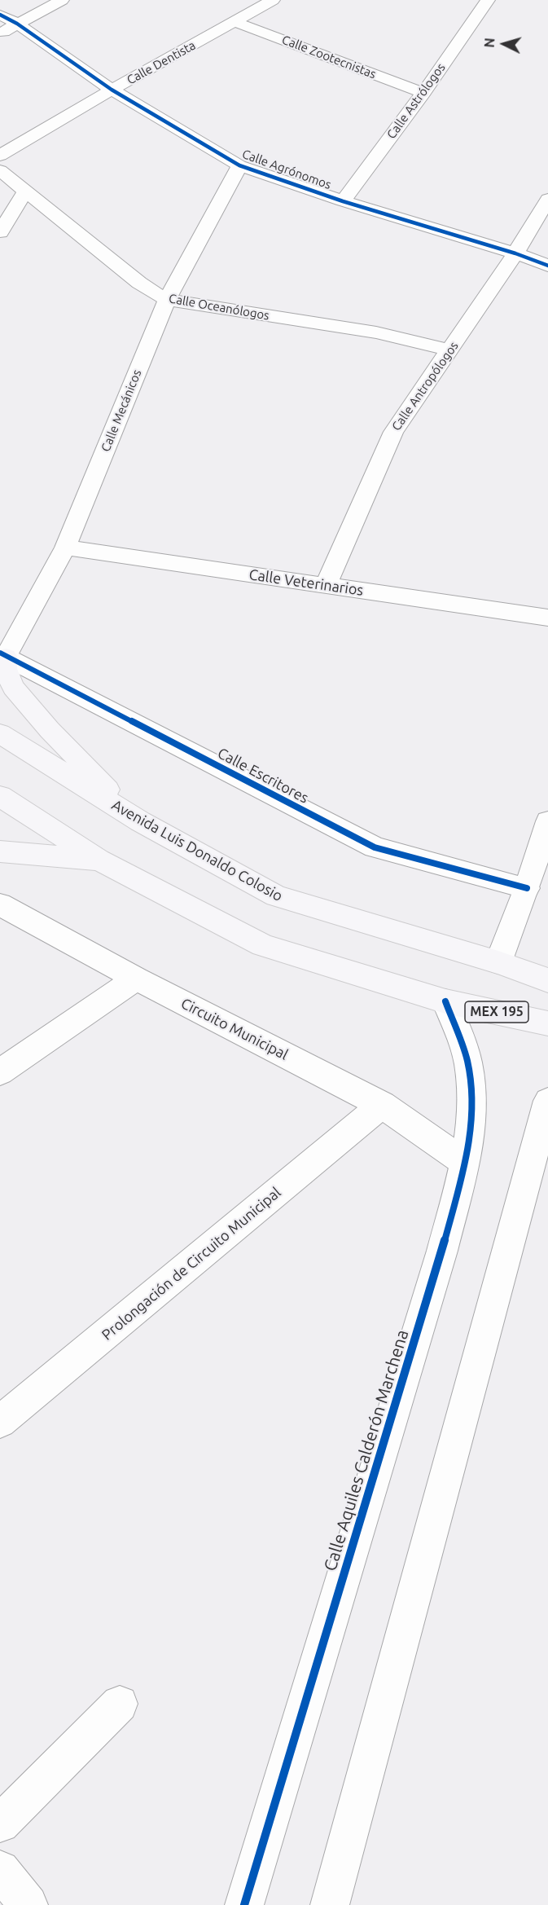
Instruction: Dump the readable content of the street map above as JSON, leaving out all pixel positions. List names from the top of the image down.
{
  "streets": {
    "main road": ["Avenida Luis Donaldo Colosio", "MEX 195"],
    "street": [
      "Calle Zootecnistas",
      "Calle Dentista",
      "Calle Astrólogos",
      "Calle Agrónomos",
      "Calle Oceanólogos",
      "Calle Antropólogos",
      "Calle Mecánicos",
      "Calle Veterinarios",
      "Calle Escritores",
      "Circuito Municipal",
      "Prolongación de Circuito Municipal",
      "Calle Aquiles Calderón Marchena"
    ]
  },
  "crossings": [
    ["Calle Zootecnistas", "Calle Dentista"],
    ["Calle Zootecnistas", "Calle Astrólogos"],
    ["Calle Dentista", "Calle Agrónomos"],
    ["Calle Astrólogos", "Calle Agrónomos"],
    ["Calle Agrónomos", "Calle Antropólogos"],
    ["Calle Agrónomos", "Calle Mecánicos"],
    ["Calle Oceanólogos", "Calle Antropólogos"],
    ["Calle Oceanólogos", "Calle Mecánicos"],
    ["Calle Antropólogos", "Calle Veterinarios"],
    ["Calle Mecánicos", "Calle Veterinarios"],
    ["Calle Mecánicos", "Calle Escritores"],
    ["MEX 195", "Calle Aquiles Calderón Marchena"],
    ["Circuito Municipal", "Prolongación de Circuito Municipal"],
    ["Circuito Municipal", "Calle Aquiles Calderón Marchena"]
  ],
  "north": "left"
}
